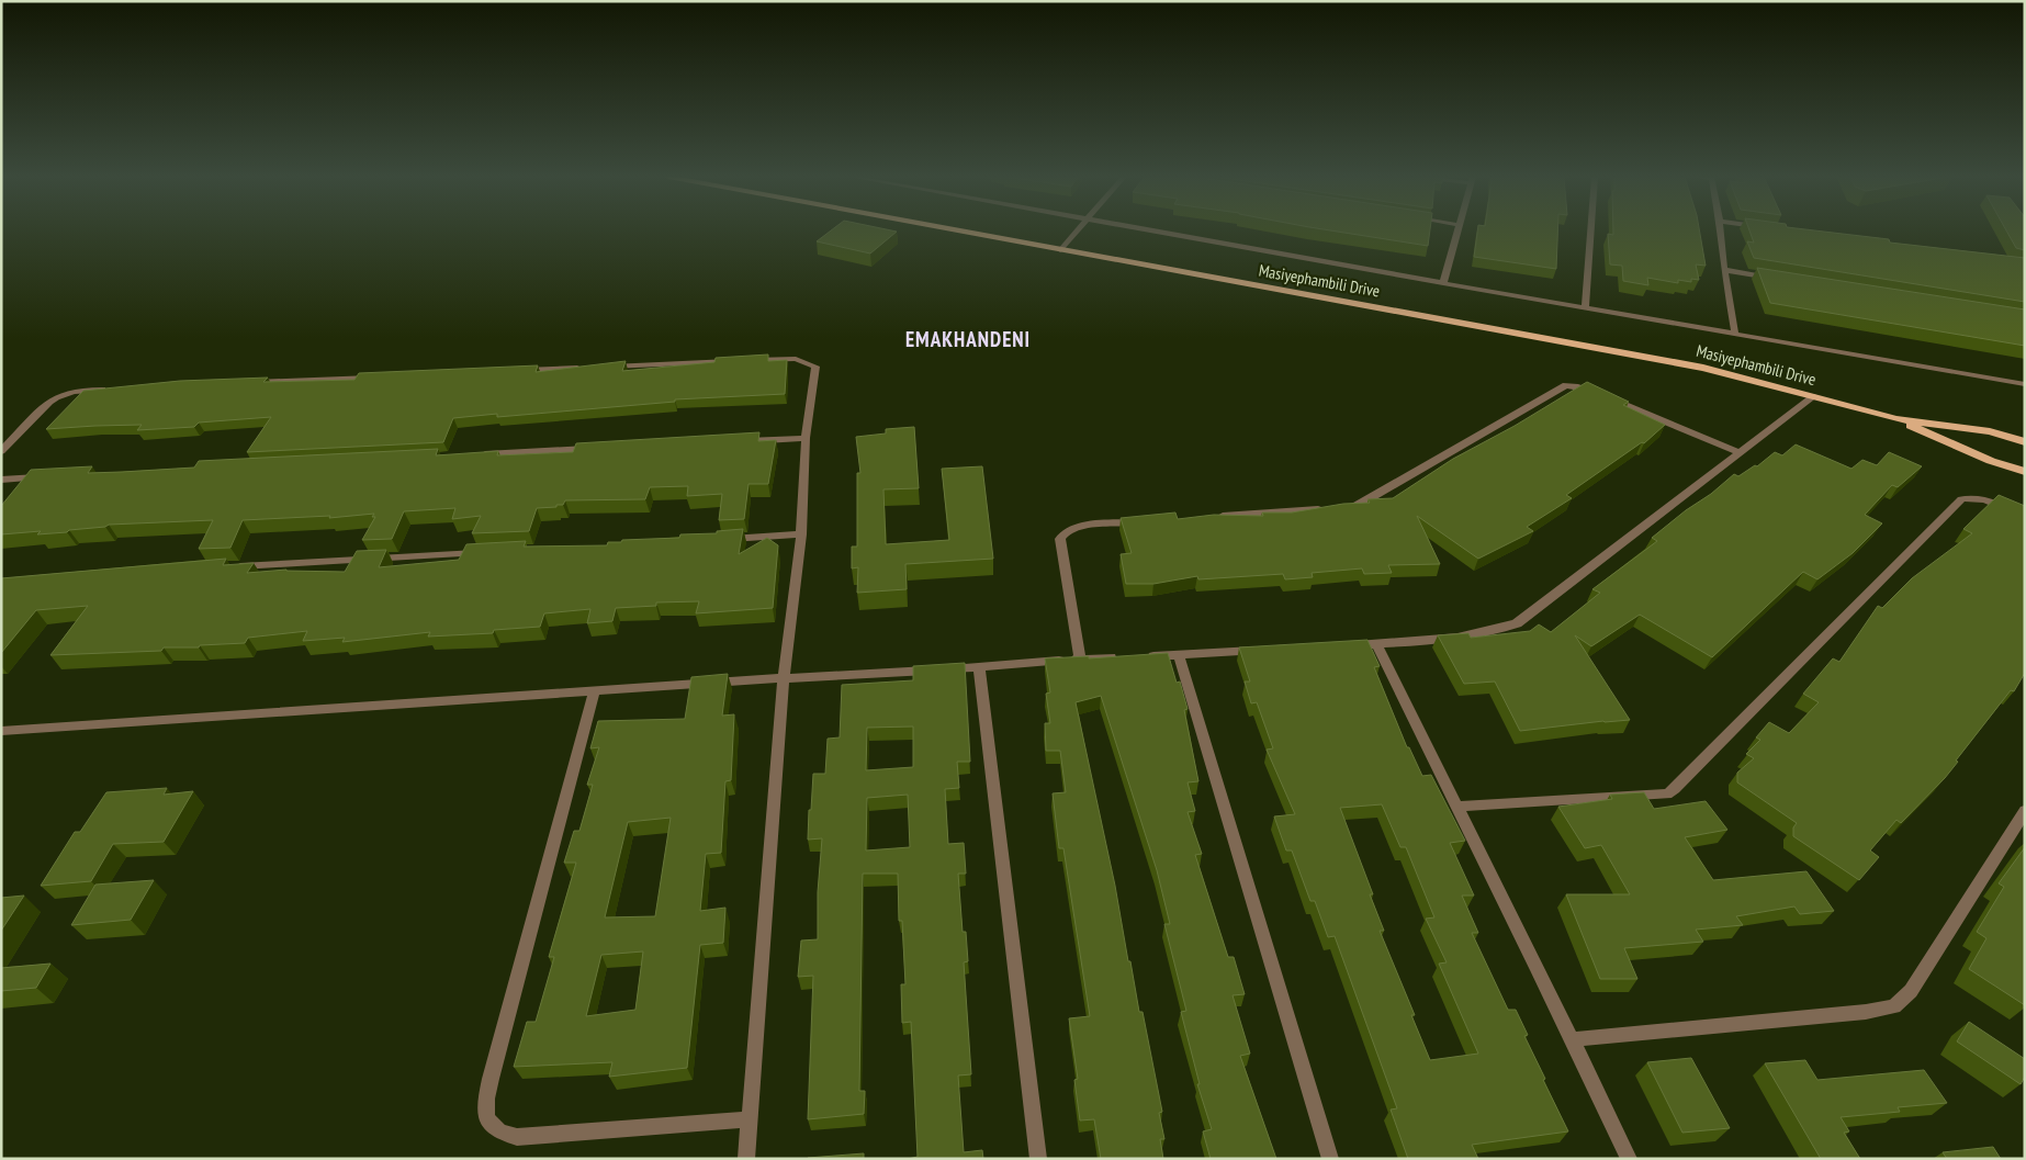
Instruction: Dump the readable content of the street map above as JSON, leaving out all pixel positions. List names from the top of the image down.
{
  "streets": {
    "main road": ["Masiyephambili Drive"]
  },
  "districts": ["EMAKHANDENI"]
}
